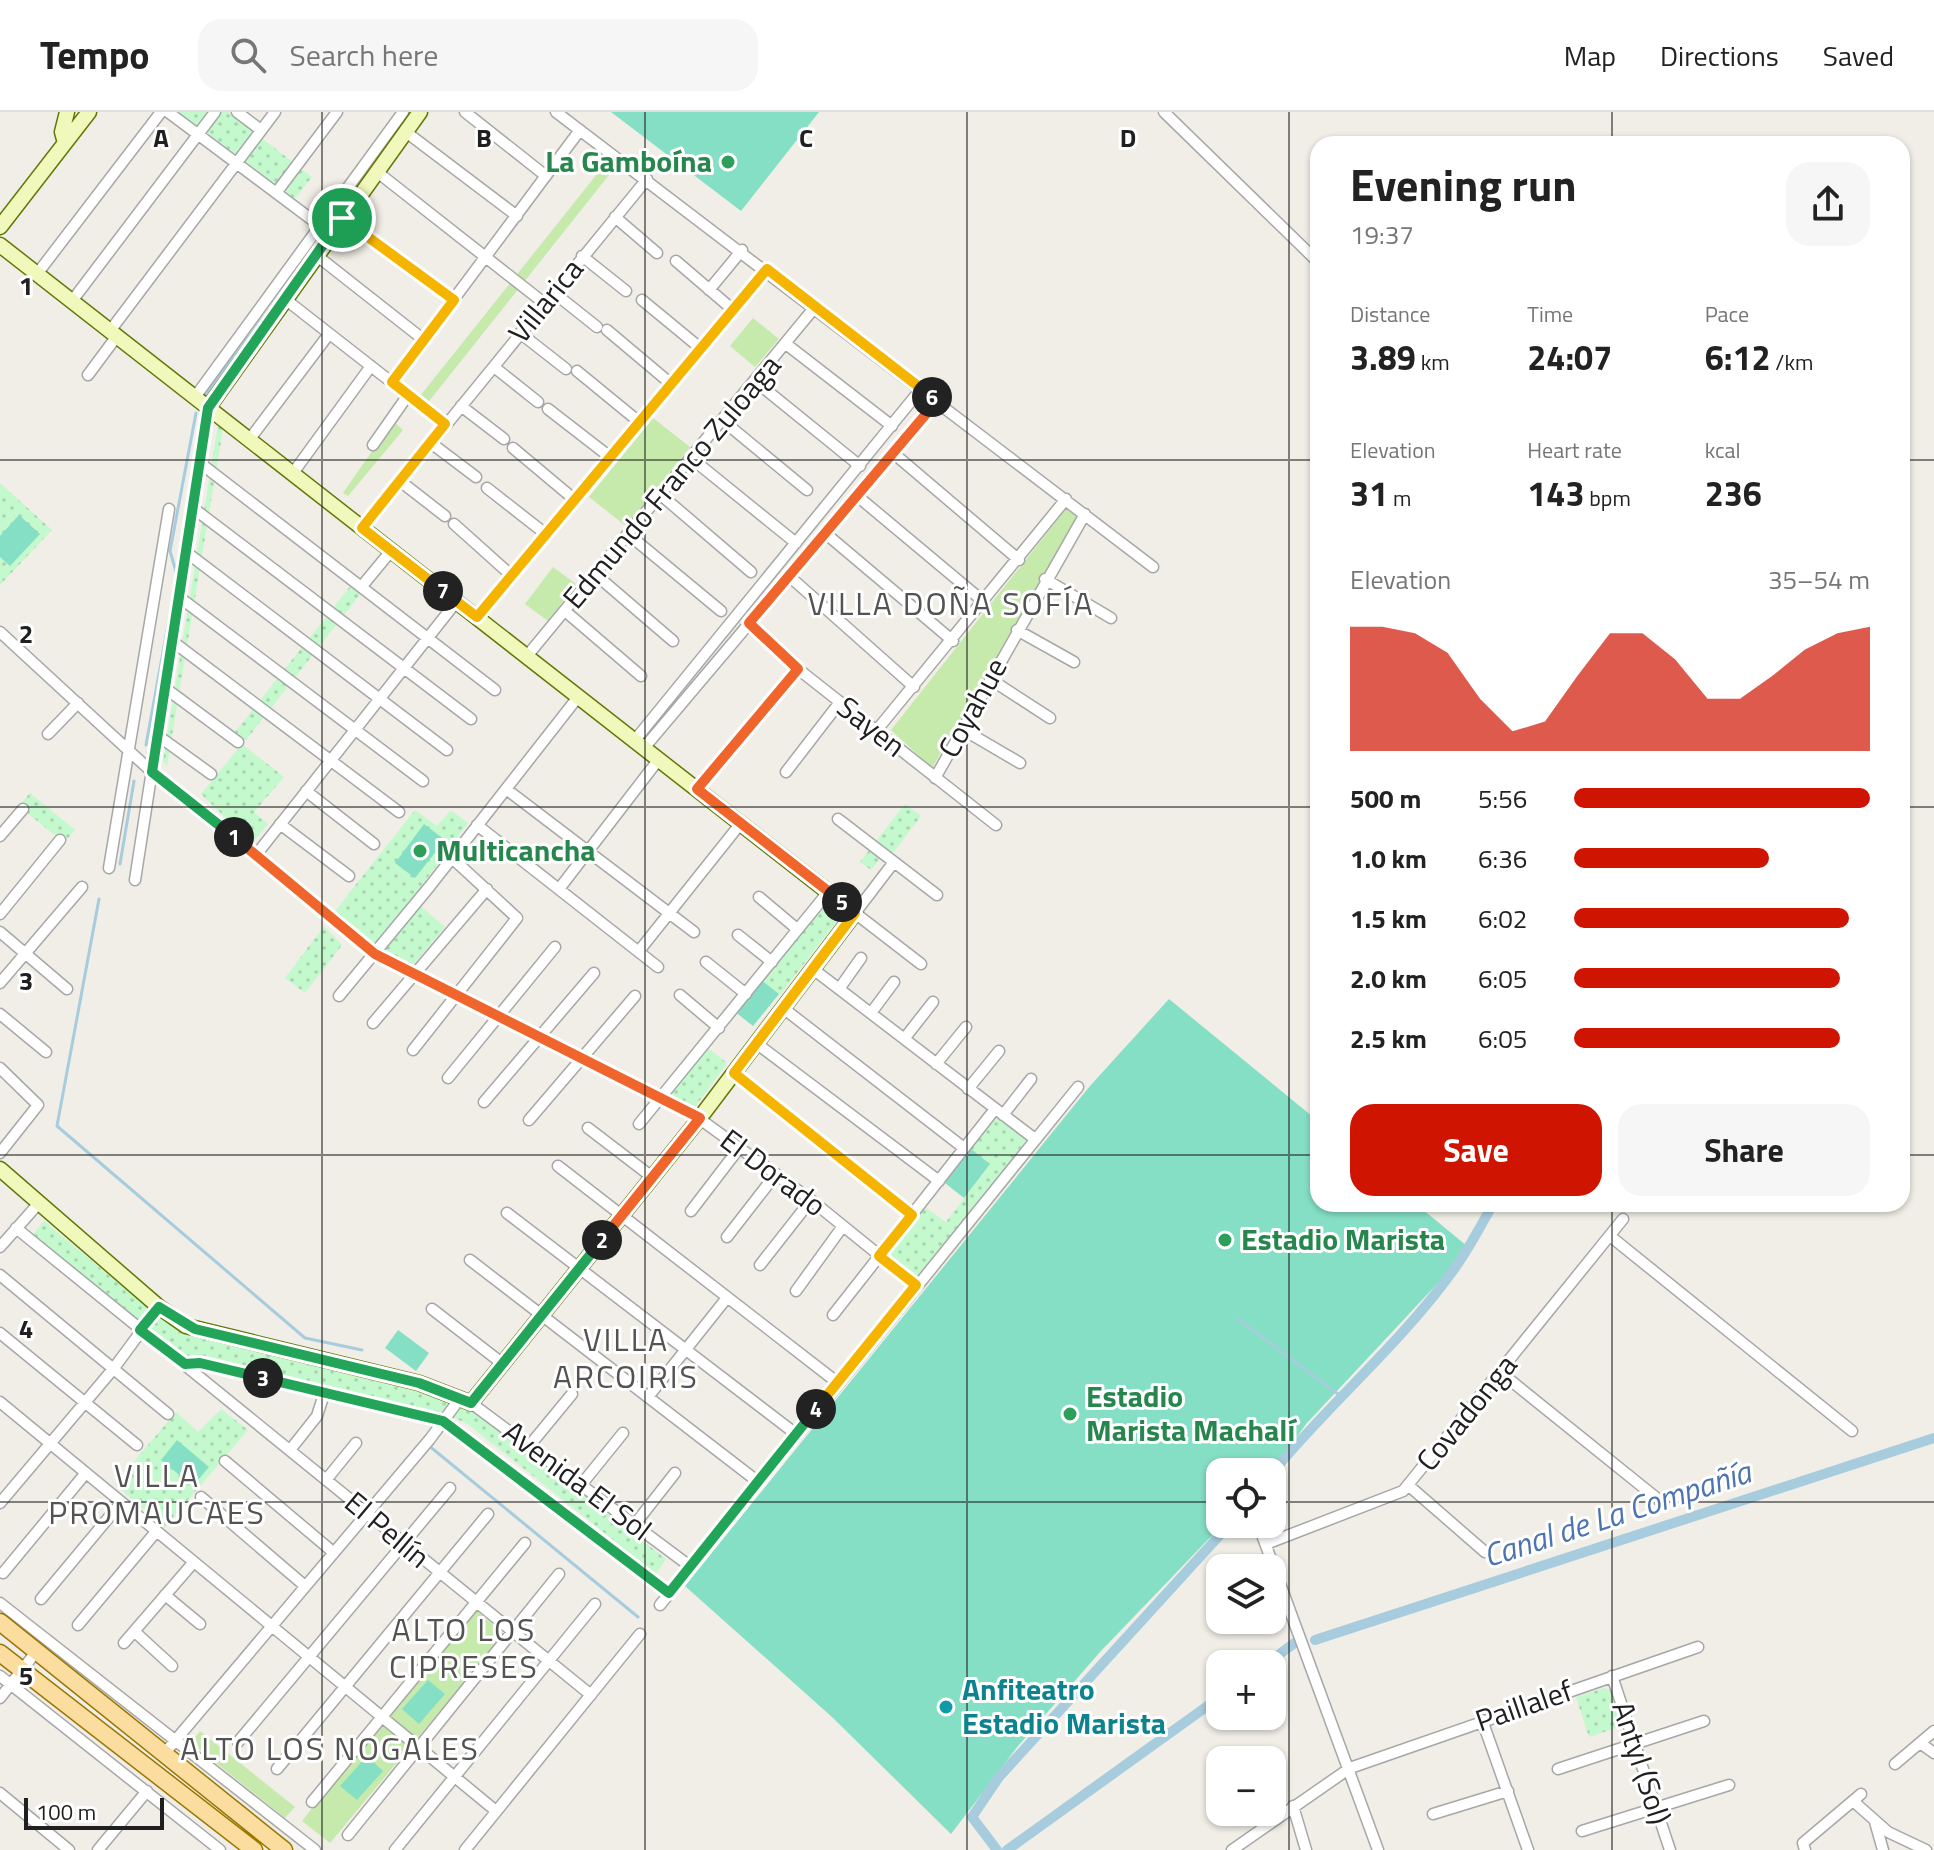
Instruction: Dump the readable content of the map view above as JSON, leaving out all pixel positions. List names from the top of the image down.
{
  "streets": {
    "street": [
      "Villarica",
      "Edmundo Franco Zuloaga",
      "Coyahue",
      "Sayen",
      "El Dorado",
      "Covadonga",
      "Avenida El Sol",
      "El Pellín",
      "Paillalef",
      "Antyl (Sol)"
    ]
  },
  "crossings": [
    ["Coyahue", "Sayen"],
    ["Paillalef", "Antyl (Sol)"]
  ],
  "districts": [
    "VILLA DOÑA SOFÍA",
    "VILLA ARCOIRIS",
    "VILLA PROMAUCAES",
    "ALTO LOS CIPRESES",
    "ALTO LOS NOGALES"
  ],
  "water": ["Canal de La Compañía"],
  "places": [
    "La Gamboína",
    "Multicancha",
    "Estadio Marista",
    "Estadio Marista Machalí",
    "Anfiteatro Estadio Marista"
  ],
  "scale_bar": "100 m",
  "page": {
    "header": "Tempo",
    "search": "Search here",
    "nav": ["Map", "Directions", "Saved"],
    "heading": ["Evening run", "19:37"],
    "stats": [
      ["Distance", "3.89 km"],
      ["Time", "24:07"],
      ["Pace", "6:12 /km"],
      ["Elevation", "31 m"],
      ["Heart rate", "143 bpm"],
      ["kcal", "236"]
    ],
    "pins": [
      "6",
      "7",
      "1",
      "5",
      "2",
      "3",
      "4"
    ],
    "chart": ["Elevation", "35–54 m"],
    "list": [
      {
        "name": "500 m",
        "note": "5:56"
      },
      {
        "name": "1.0 km",
        "note": "6:36"
      },
      {
        "name": "1.5 km",
        "note": "6:02"
      },
      {
        "name": "2.0 km",
        "note": "6:05"
      },
      {
        "name": "2.5 km",
        "note": "6:05"
      }
    ],
    "buttons": ["Save", "Share"],
    "map_buttons": ["+", "−"],
    "scale": "100 m"
  },
  "grid": {
    "columns": [
      "A",
      "B",
      "C",
      "D"
    ],
    "rows": [
      "1",
      "2",
      "3",
      "4",
      "5"
    ]
  }
}
